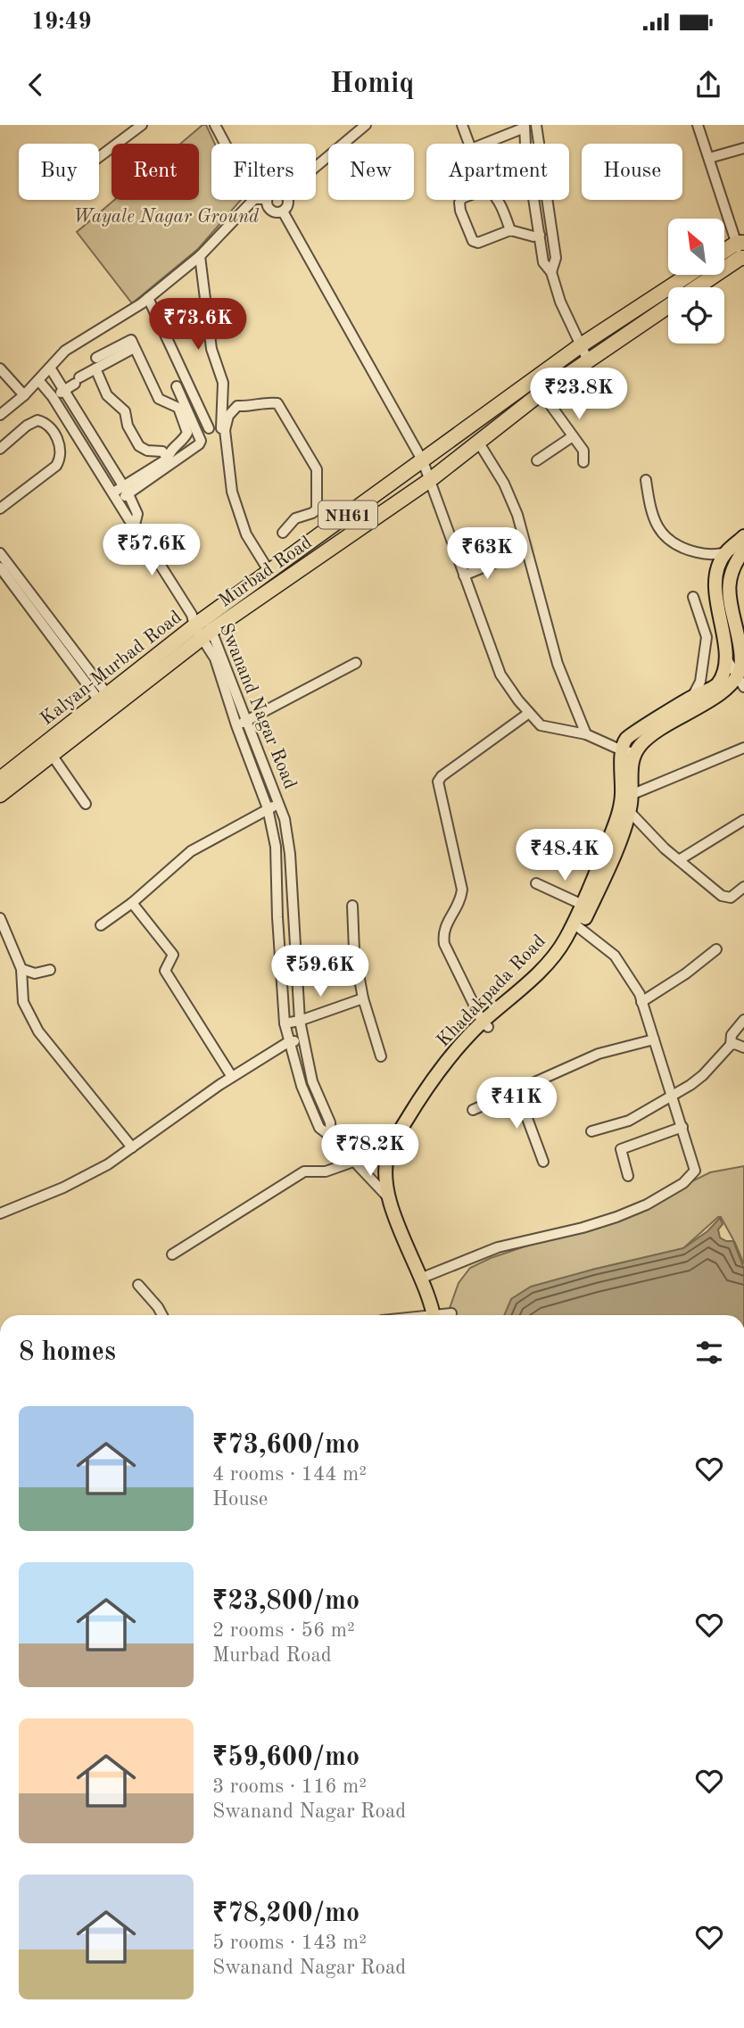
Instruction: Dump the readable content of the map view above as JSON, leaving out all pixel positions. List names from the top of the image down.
{
  "streets": {
    "highway": ["NH61", "Murbad Road", "Kalyan-Murbad Road"],
    "main road": ["Swanand Nagar Road", "Khadakpada Road"]
  },
  "crossings": [
    ["Murbad Road", "Kalyan-Murbad Road"],
    ["Murbad Road", "Swanand Nagar Road"],
    ["Kalyan-Murbad Road", "Swanand Nagar Road"]
  ],
  "parks": ["Wayale Nagar Ground"],
  "north": "top left",
  "page": {
    "status": "19:49",
    "header": "Homiq",
    "chip": [
      "Buy",
      "Rent",
      "Filters",
      "New",
      "Apartment",
      "House"
    ],
    "price": [
      "₹73.6K",
      "₹23.8K",
      "₹57.6K",
      "₹63K",
      "₹48.4K",
      "₹59.6K",
      "₹41K",
      "₹78.2K"
    ],
    "heading": "8 homes",
    "list": [
      {
        "name": "₹73,600/mo",
        "note": "4 rooms · 144 m² · House"
      },
      {
        "name": "₹23,800/mo",
        "note": "2 rooms · 56 m² · Murbad Road"
      },
      {
        "name": "₹59,600/mo",
        "note": "3 rooms · 116 m² · Swanand Nagar Road"
      },
      {
        "name": "₹78,200/mo",
        "note": "5 rooms · 143 m² · Swanand Nagar Road"
      }
    ]
  }
}
